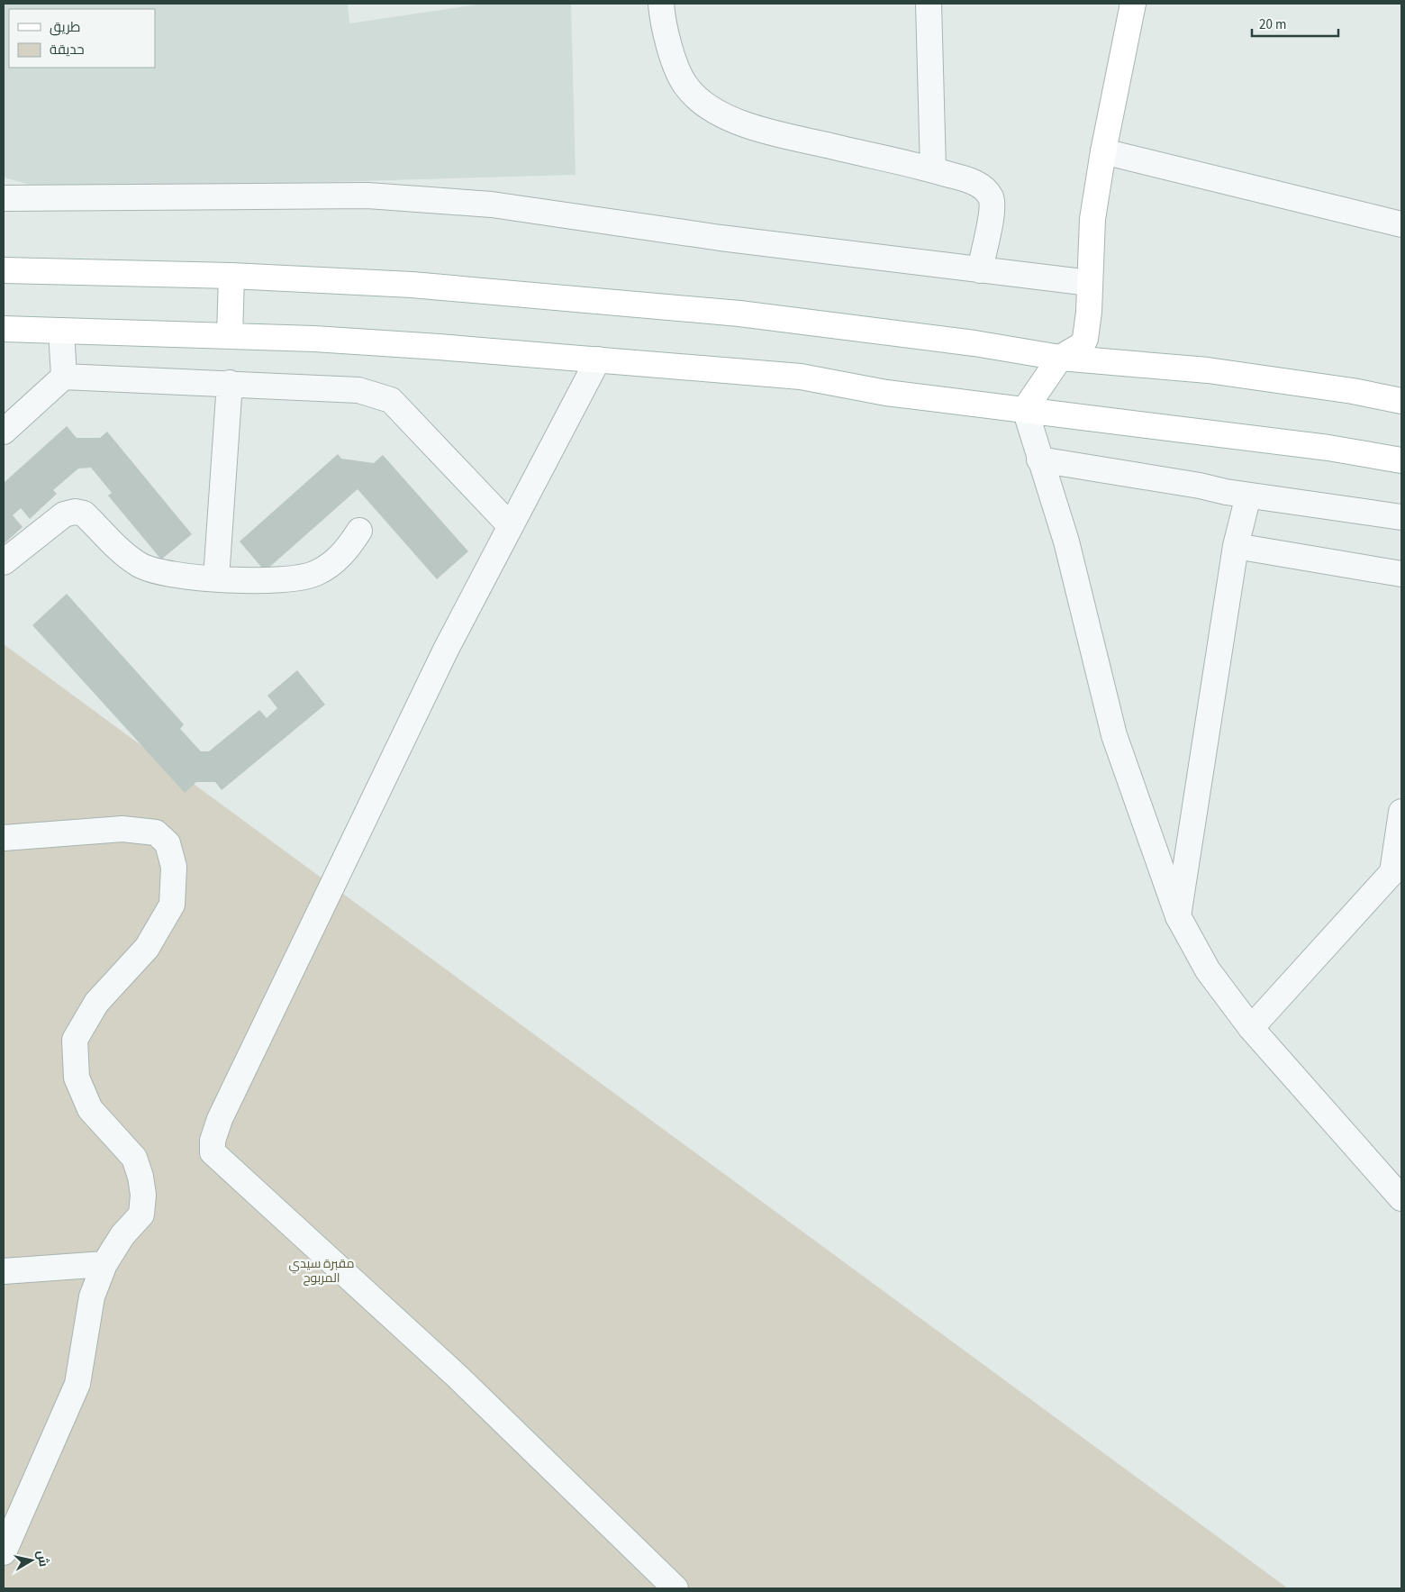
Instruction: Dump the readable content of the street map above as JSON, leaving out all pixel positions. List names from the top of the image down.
{
  "parks": ["مقبرة سيدي المربوح"],
  "legend": ["طريق", "حديقة"],
  "scale_bar": "20 m",
  "north": "right"
}
